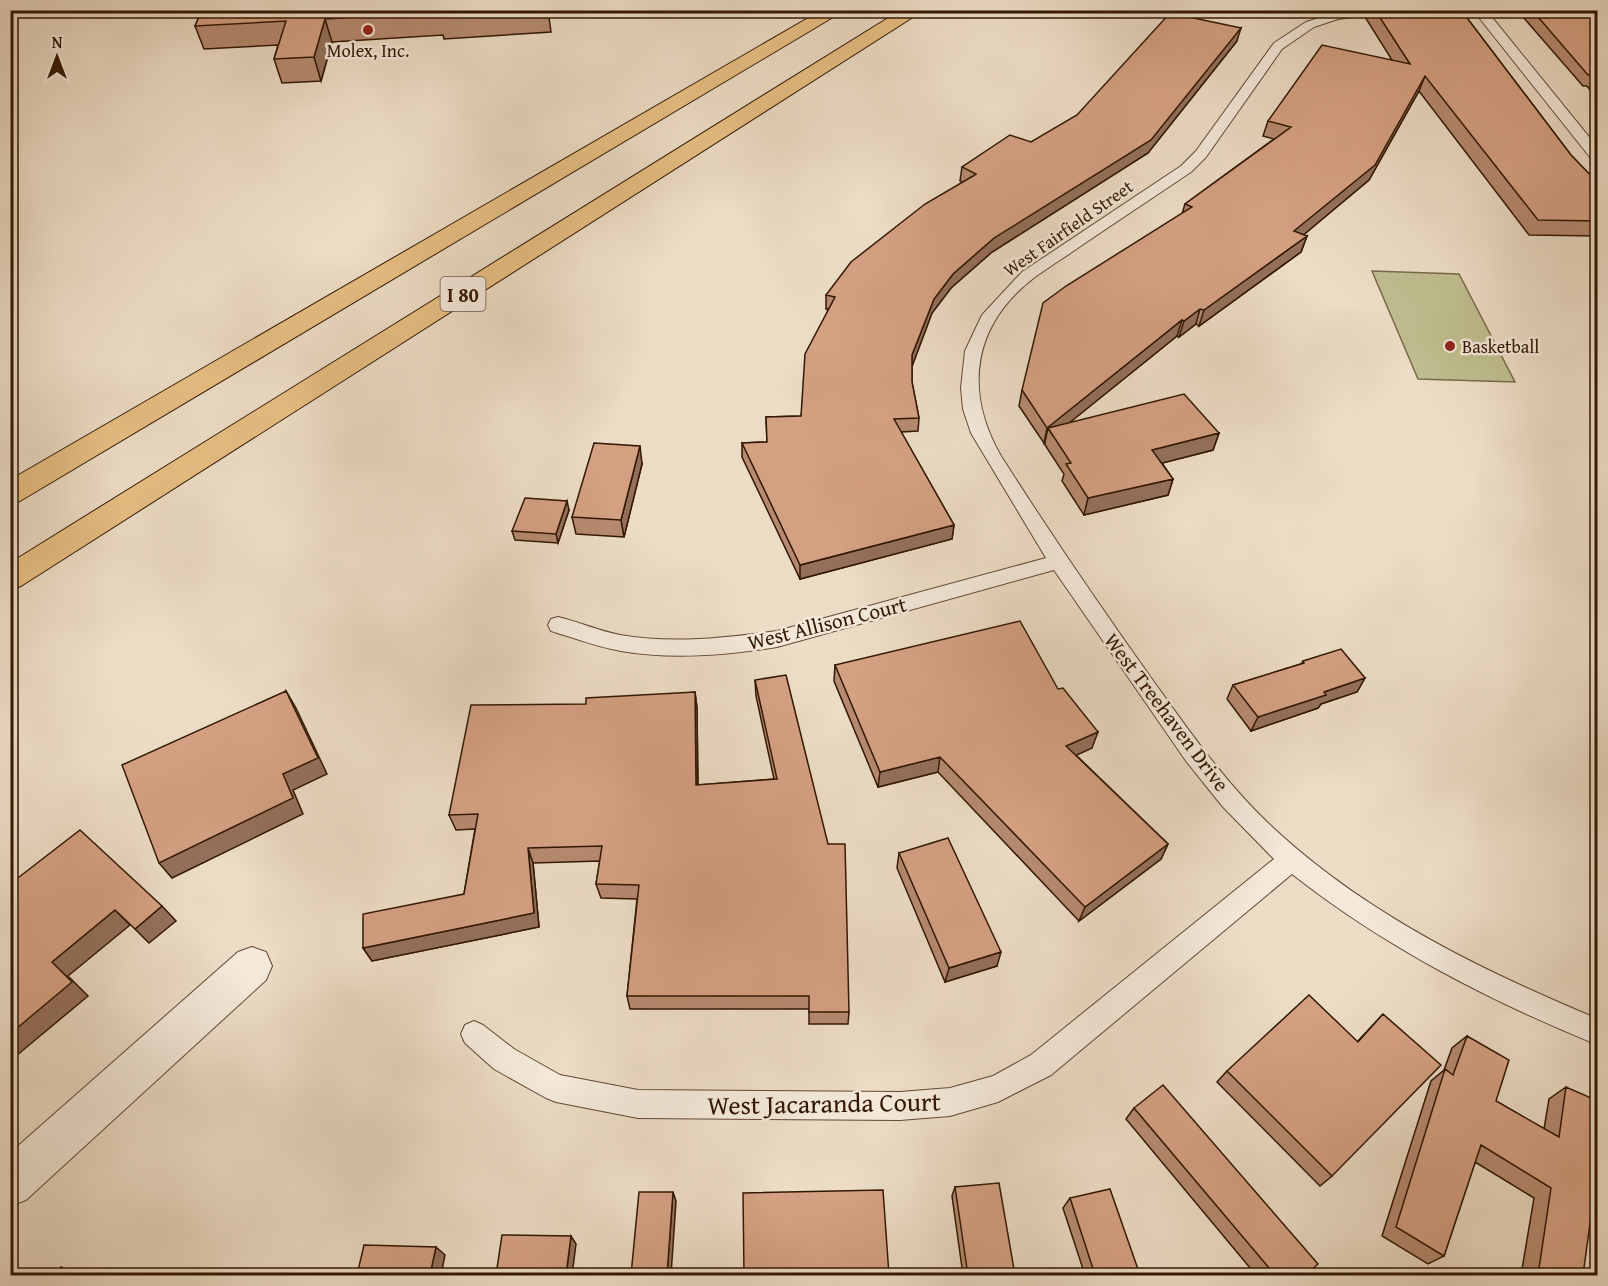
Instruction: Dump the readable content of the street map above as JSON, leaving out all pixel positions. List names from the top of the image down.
{
  "streets": {
    "highway": ["I 80"],
    "lane": [
      "West Fairfield Street",
      "West Allison Court",
      "West Treehaven Drive",
      "West Jacaranda Court"
    ]
  },
  "crossings": [
    ["West Fairfield Street", "West Allison Court"],
    ["West Fairfield Street", "West Treehaven Drive"],
    ["West Allison Court", "West Treehaven Drive"],
    ["West Treehaven Drive", "West Jacaranda Court"]
  ],
  "places": ["Molex, Inc.", "Basketball"],
  "north": "top"
}
